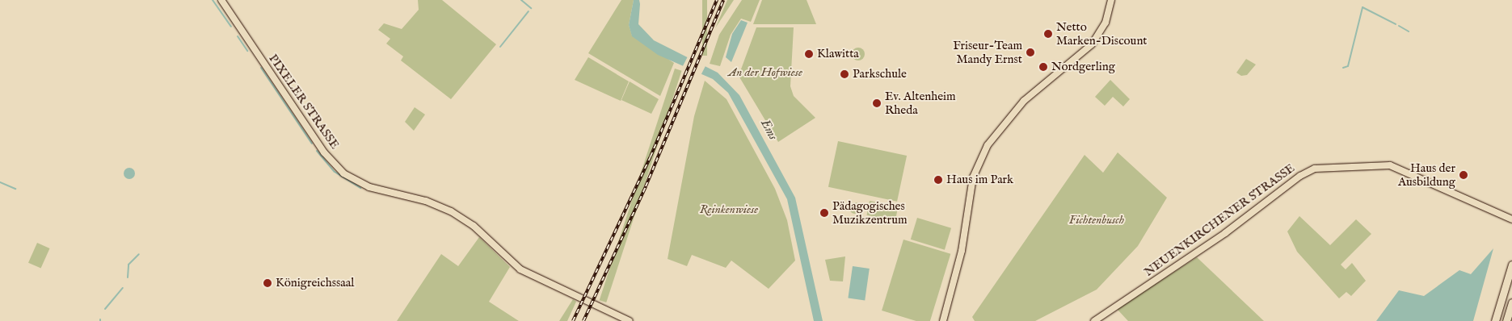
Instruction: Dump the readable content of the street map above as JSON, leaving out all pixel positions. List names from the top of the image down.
{
  "streets": {
    "main road": ["PIXELER STRASSE", "NEUENKIRCHENER STRASSE"]
  },
  "water": ["Ems"],
  "parks": ["An der Hofwiese", "Reinkenwiese", "Fichtenbusch"],
  "places": [
    "Netto Marken-Discount",
    "Friseur-Team Mandy Ernst",
    "Klawitta",
    "Nordgerling",
    "Parkschule",
    "Ev. Altenheim Rheda",
    "Haus der Ausbildung",
    "Haus im Park",
    "Pädagogisches Muzikzentrum",
    "Königreichssaal"
  ]
}
